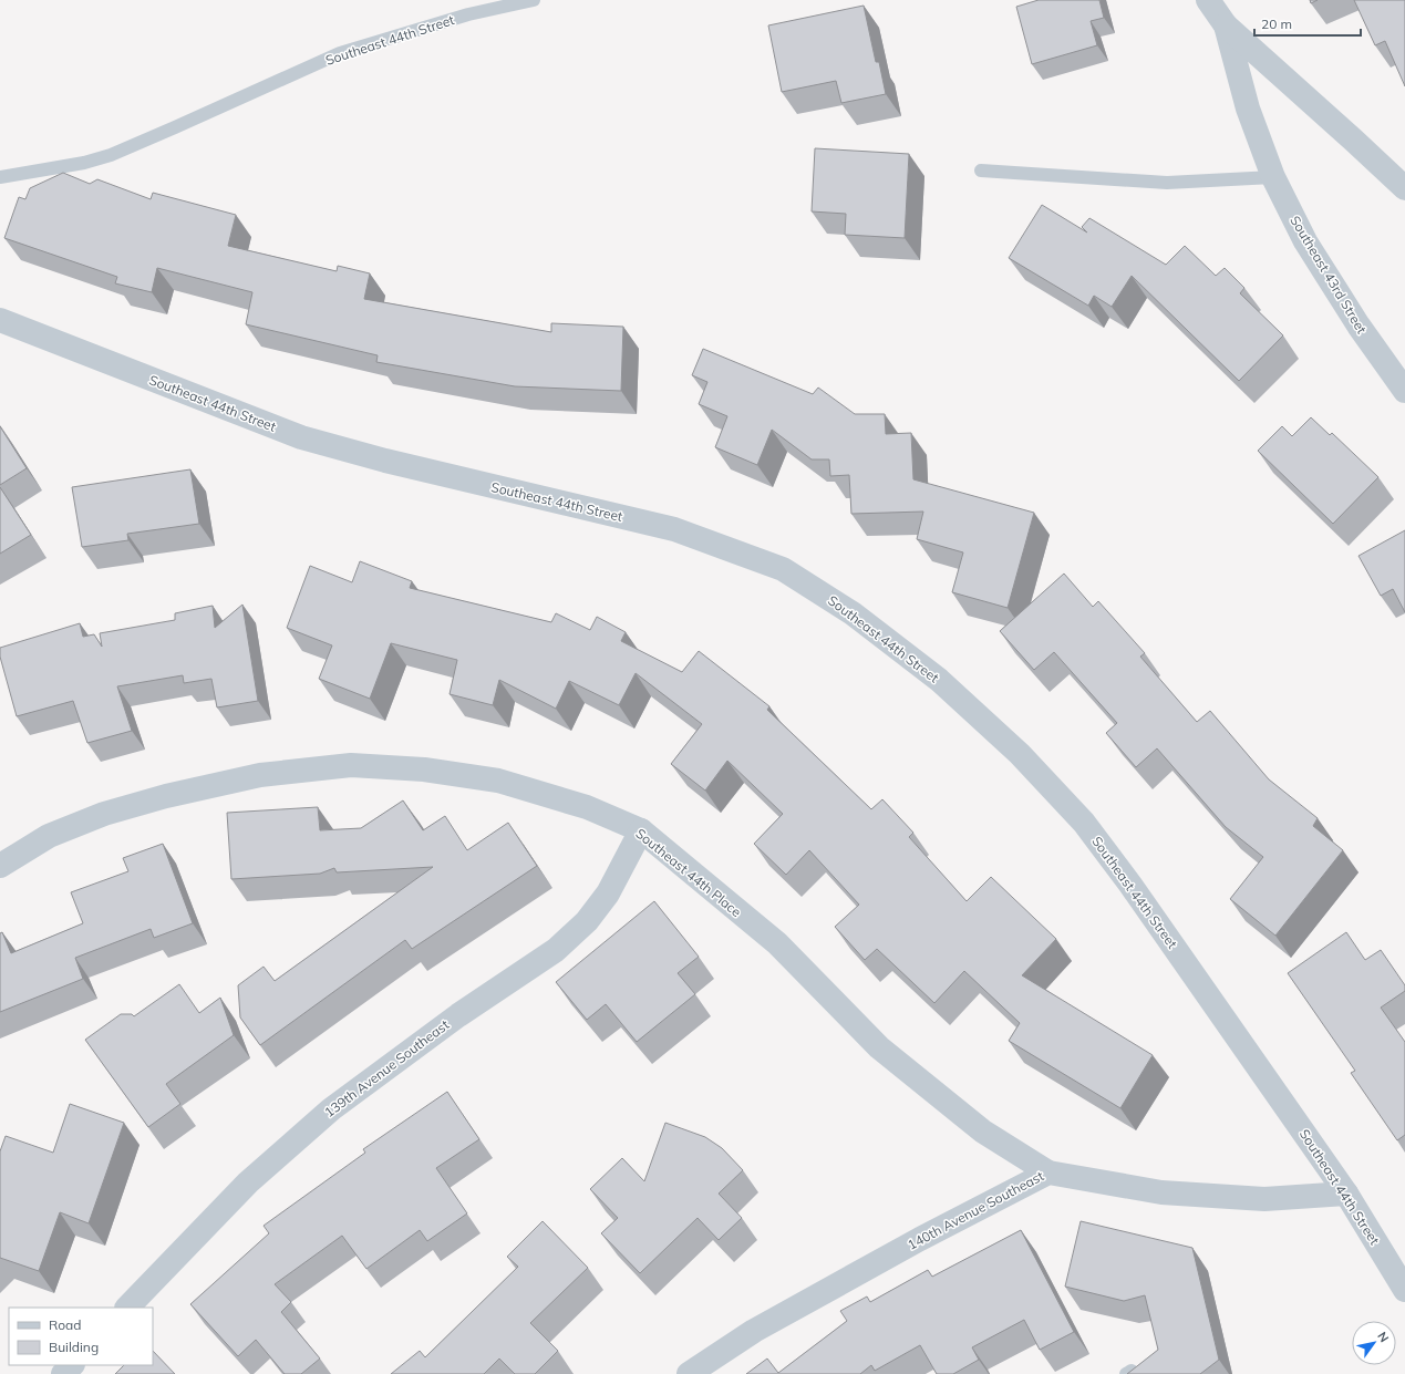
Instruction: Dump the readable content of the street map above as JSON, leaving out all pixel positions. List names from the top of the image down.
{
  "streets": {
    "street": [
      "Southeast 44th Street",
      "Southeast 43rd Street",
      "Southeast 44th Place",
      "139th Avenue Southeast",
      "140th Avenue Southeast"
    ]
  },
  "crossings": [
    ["Southeast 44th Street", "140th Avenue Southeast"],
    ["Southeast 44th Place", "139th Avenue Southeast"],
    ["Southeast 44th Place", "140th Avenue Southeast"]
  ],
  "legend": ["Road", "Building"],
  "scale_bar": "20 m",
  "north": "top right"
}
